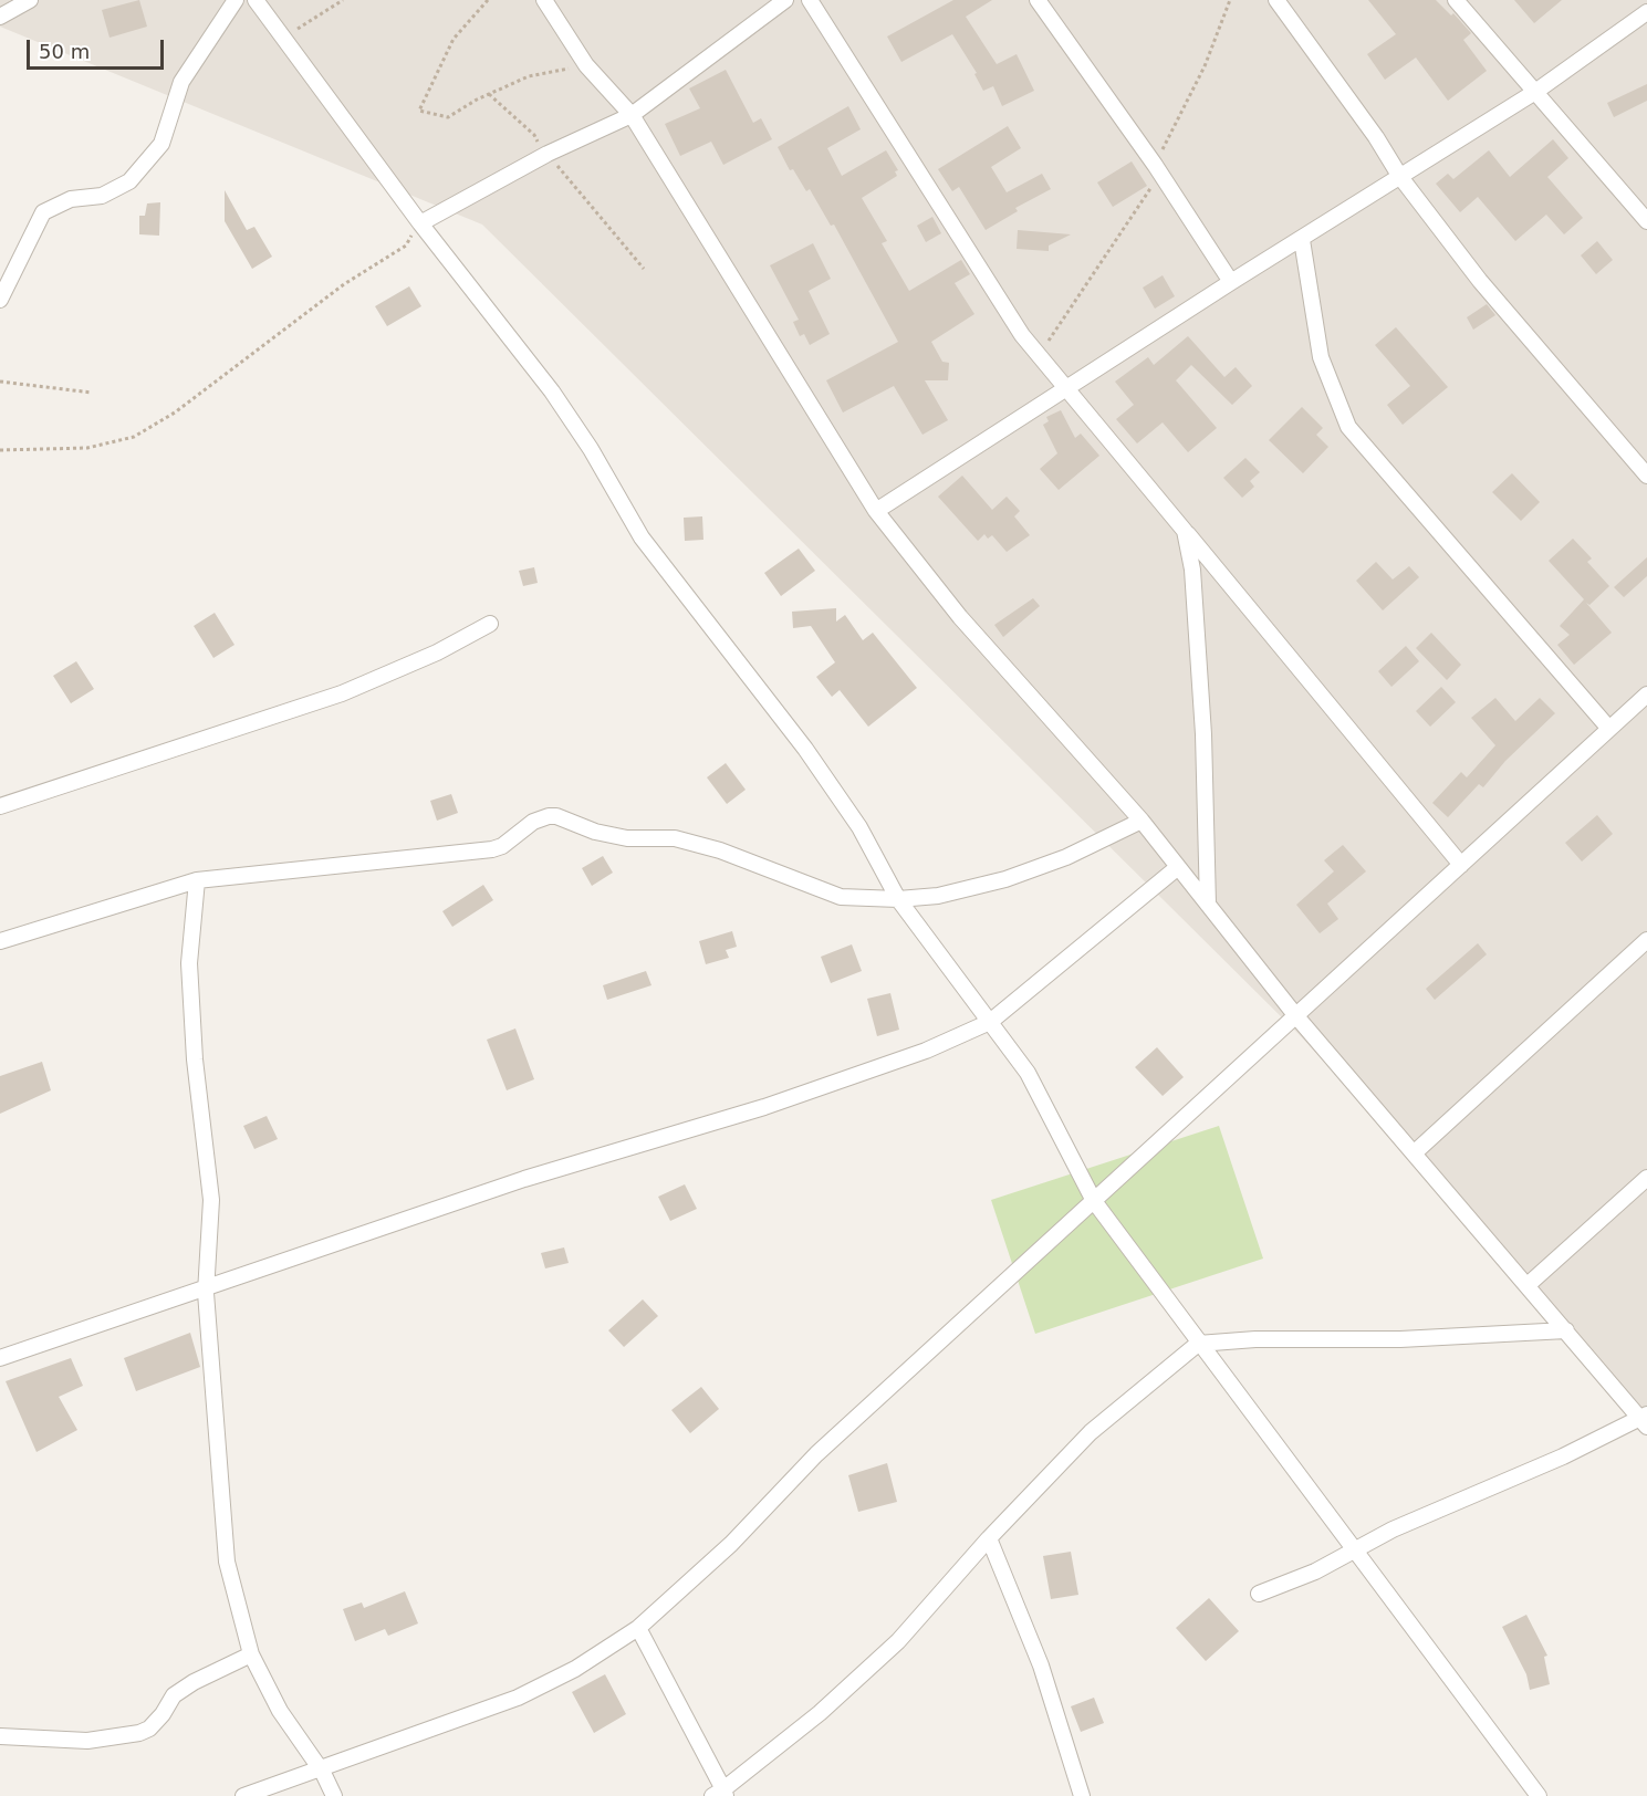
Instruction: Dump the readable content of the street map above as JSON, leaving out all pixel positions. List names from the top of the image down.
{
  "scale_bar": "50 m"
}
